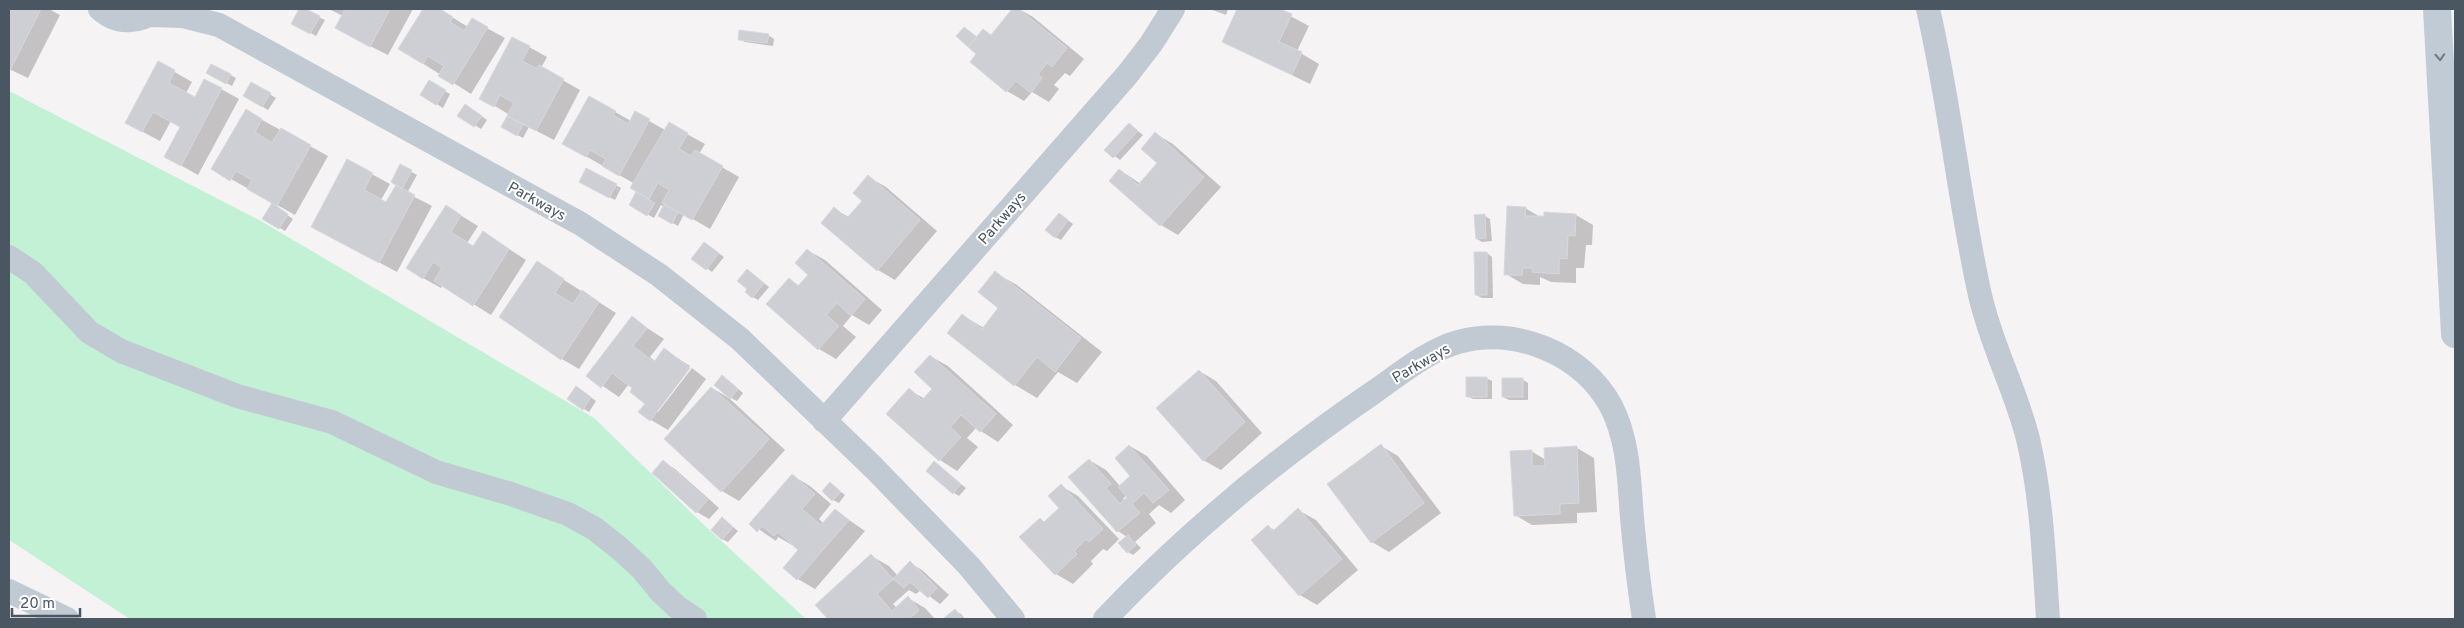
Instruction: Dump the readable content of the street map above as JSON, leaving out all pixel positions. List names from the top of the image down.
{
  "streets": {
    "street": ["Parkways"]
  },
  "scale_bar": "20 m"
}
